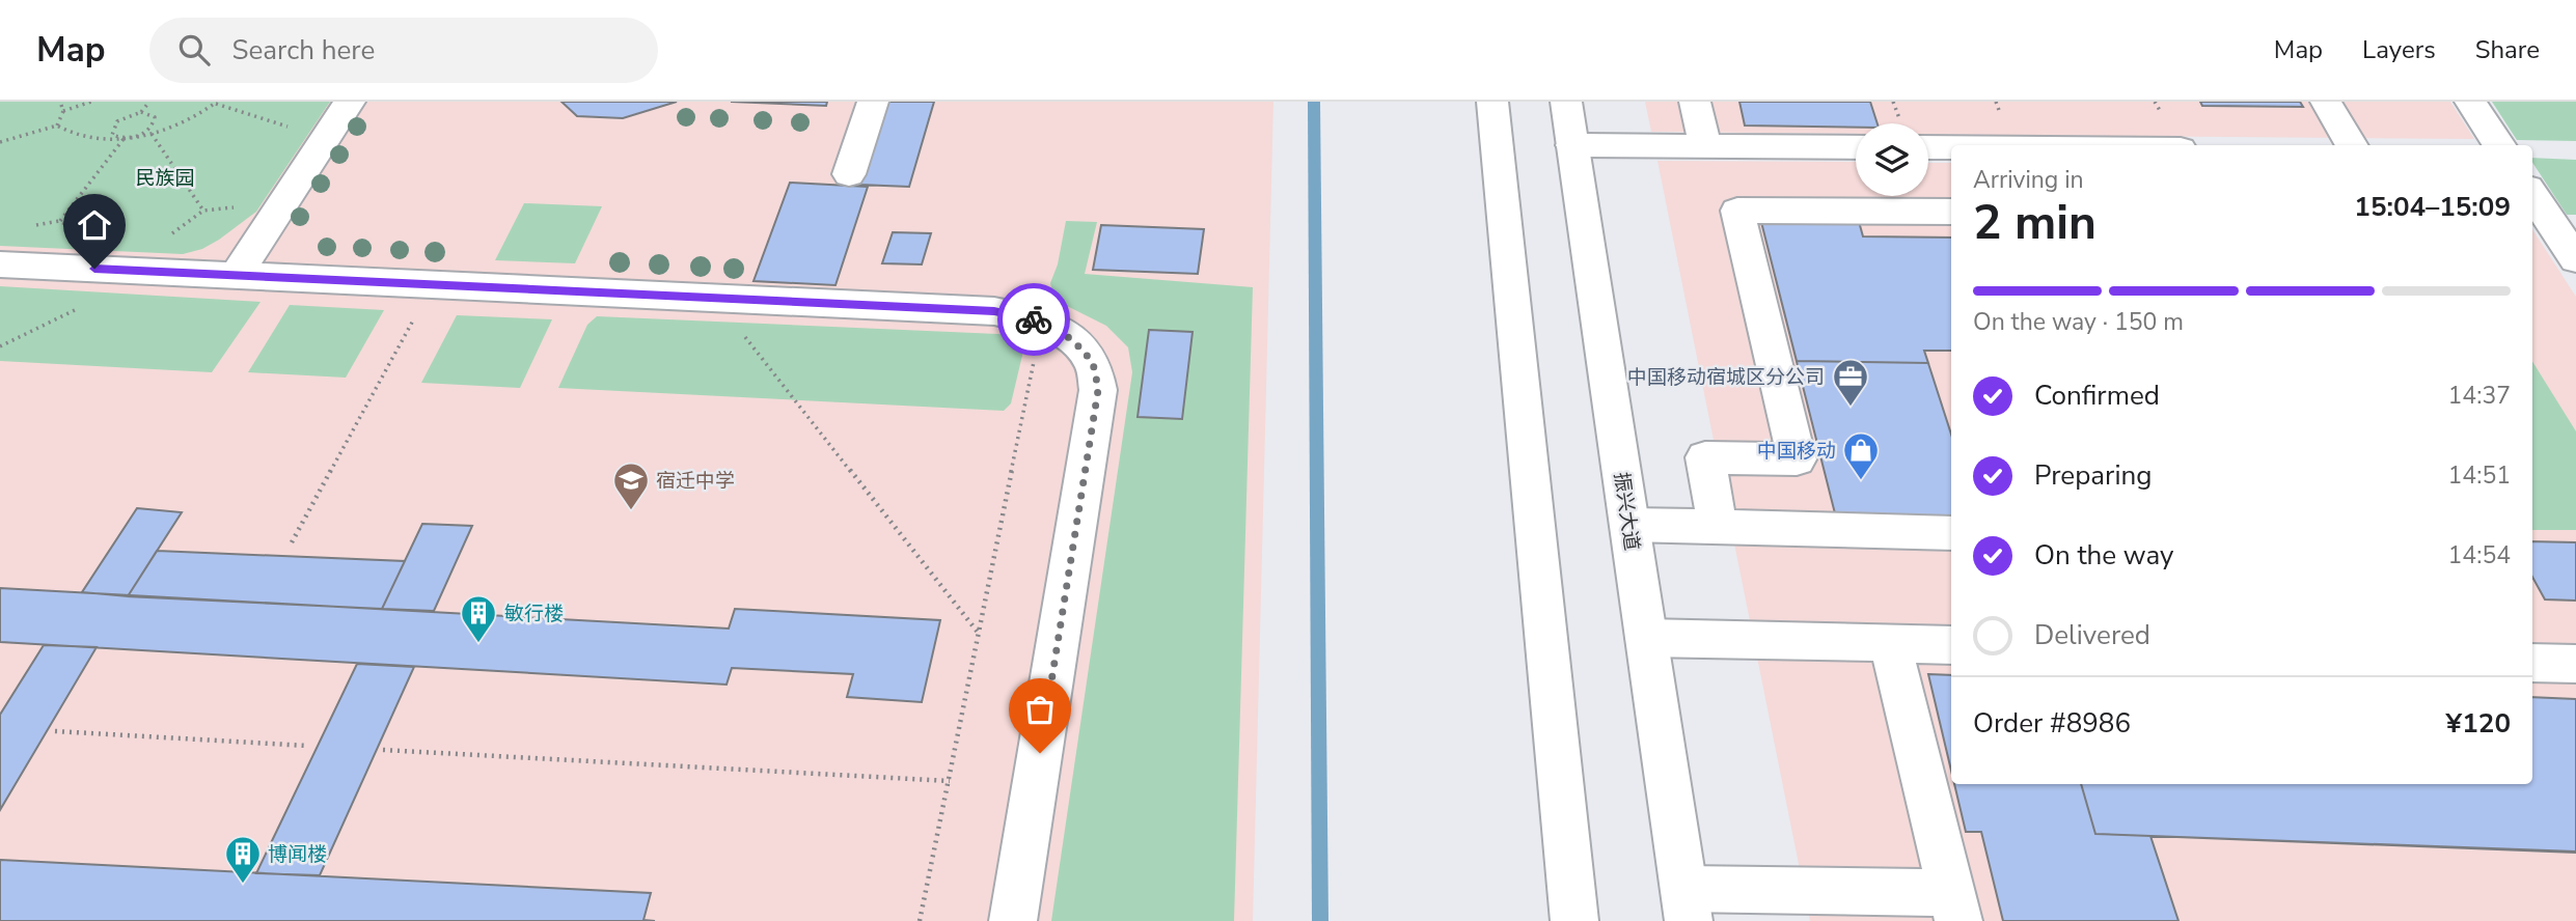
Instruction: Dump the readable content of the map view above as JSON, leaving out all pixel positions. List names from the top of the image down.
{
  "streets": {
    "main road": ["振兴大道"]
  },
  "parks": ["民族园"],
  "places": {
    "office": ["中国移动宿城区分公司"],
    "shop": ["中国移动"],
    "school or university": ["宿迁中学"],
    "building": ["敏行楼", "博闻楼"]
  },
  "page": {
    "header": "Map",
    "search": "Search here",
    "nav": ["Map", "Layers", "Share"],
    "heading": ["2 min", "Arriving in", "15:04–15:09"],
    "panel": ["Order #8986", "¥120"],
    "bar": "On the way · 150 m",
    "list": [
      ["Confirmed", "14:37"],
      ["Preparing", "14:51"],
      ["On the way", "14:54"],
      "Delivered"
    ]
  }
}
